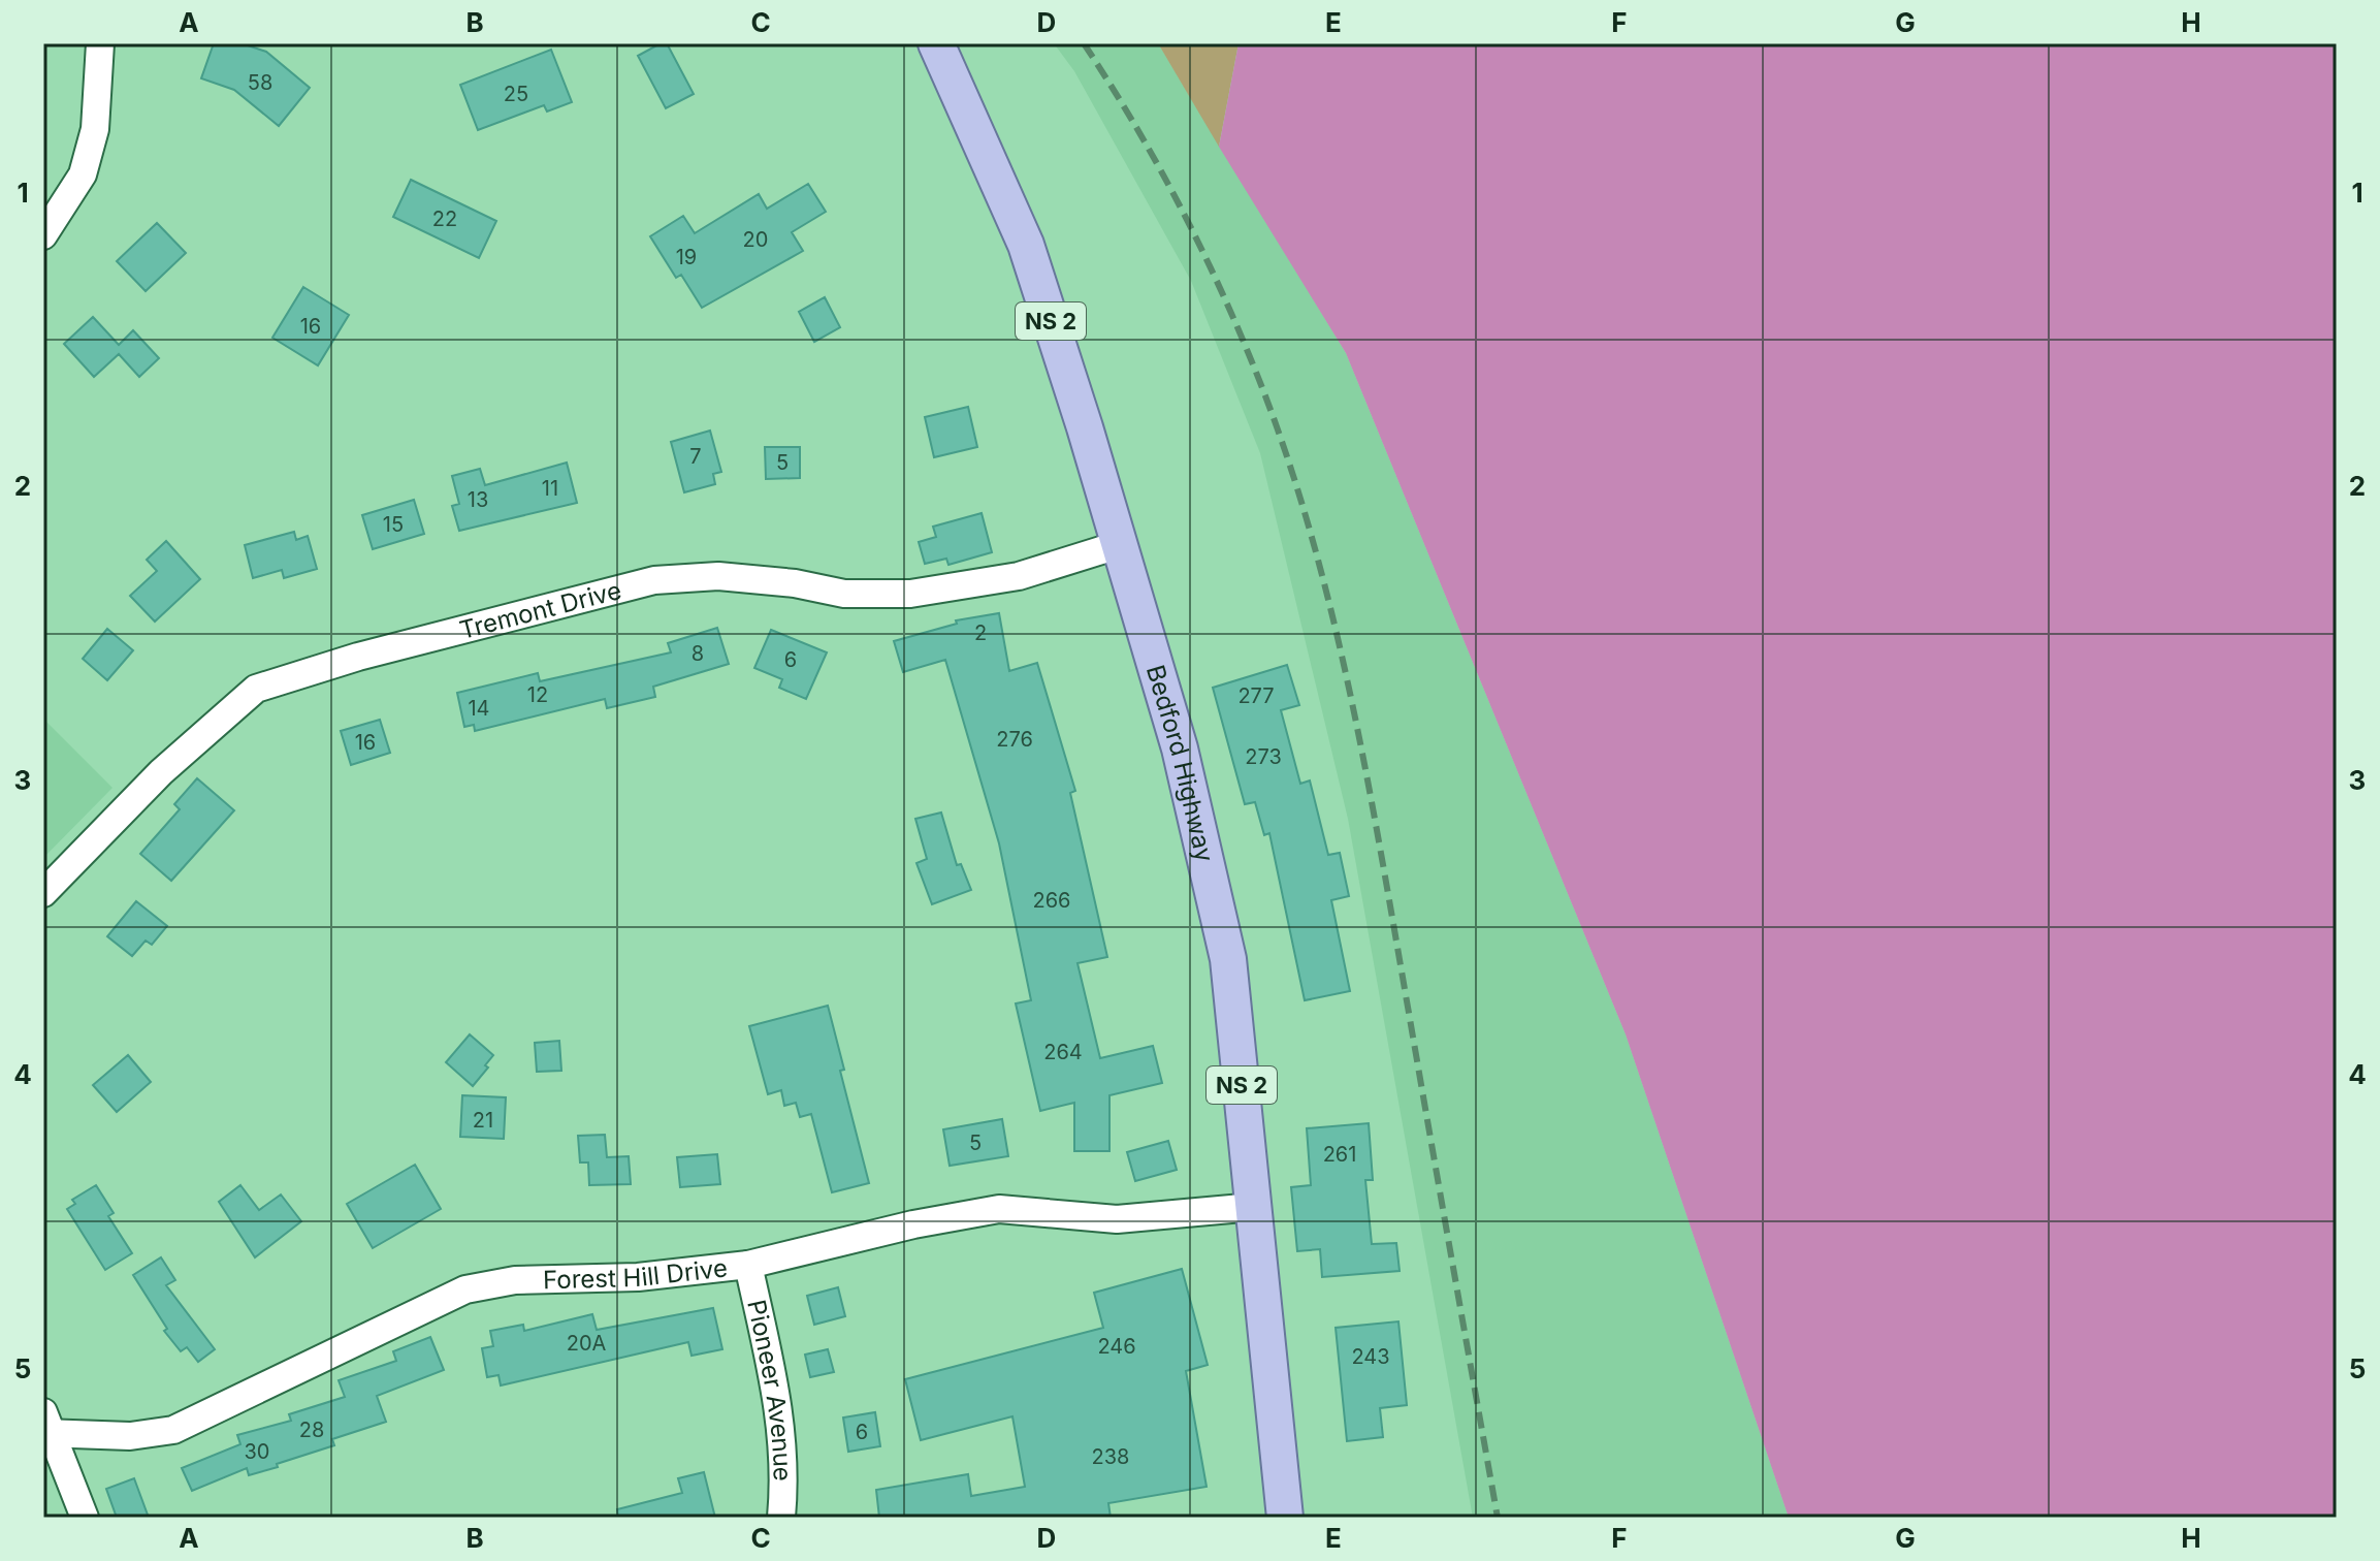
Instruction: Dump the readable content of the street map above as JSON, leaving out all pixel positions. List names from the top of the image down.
{
  "streets": {
    "main road": ["NS 2", "Bedford Highway"],
    "street": ["Tremont Drive", "Forest Hill Drive", "Pioneer Avenue"]
  },
  "crossings": [
    ["Tremont Drive", "Bedford Highway"],
    ["Bedford Highway", "Forest Hill Drive"],
    ["Forest Hill Drive", "Pioneer Avenue"]
  ],
  "house_numbers": [
    "58",
    "25",
    "22",
    "20",
    "19",
    "16",
    "7",
    "5",
    "11",
    "13",
    "15",
    "2",
    "8",
    "6",
    "12",
    "277",
    "14",
    "276",
    "16",
    "273",
    "266",
    "264",
    "21",
    "5",
    "261",
    "20A",
    "246",
    "243",
    "28",
    "6",
    "30",
    "238"
  ],
  "grid": {
    "columns": [
      "A",
      "B",
      "C",
      "D",
      "E",
      "F",
      "G",
      "H"
    ],
    "rows": [
      "1",
      "2",
      "3",
      "4",
      "5"
    ]
  }
}
